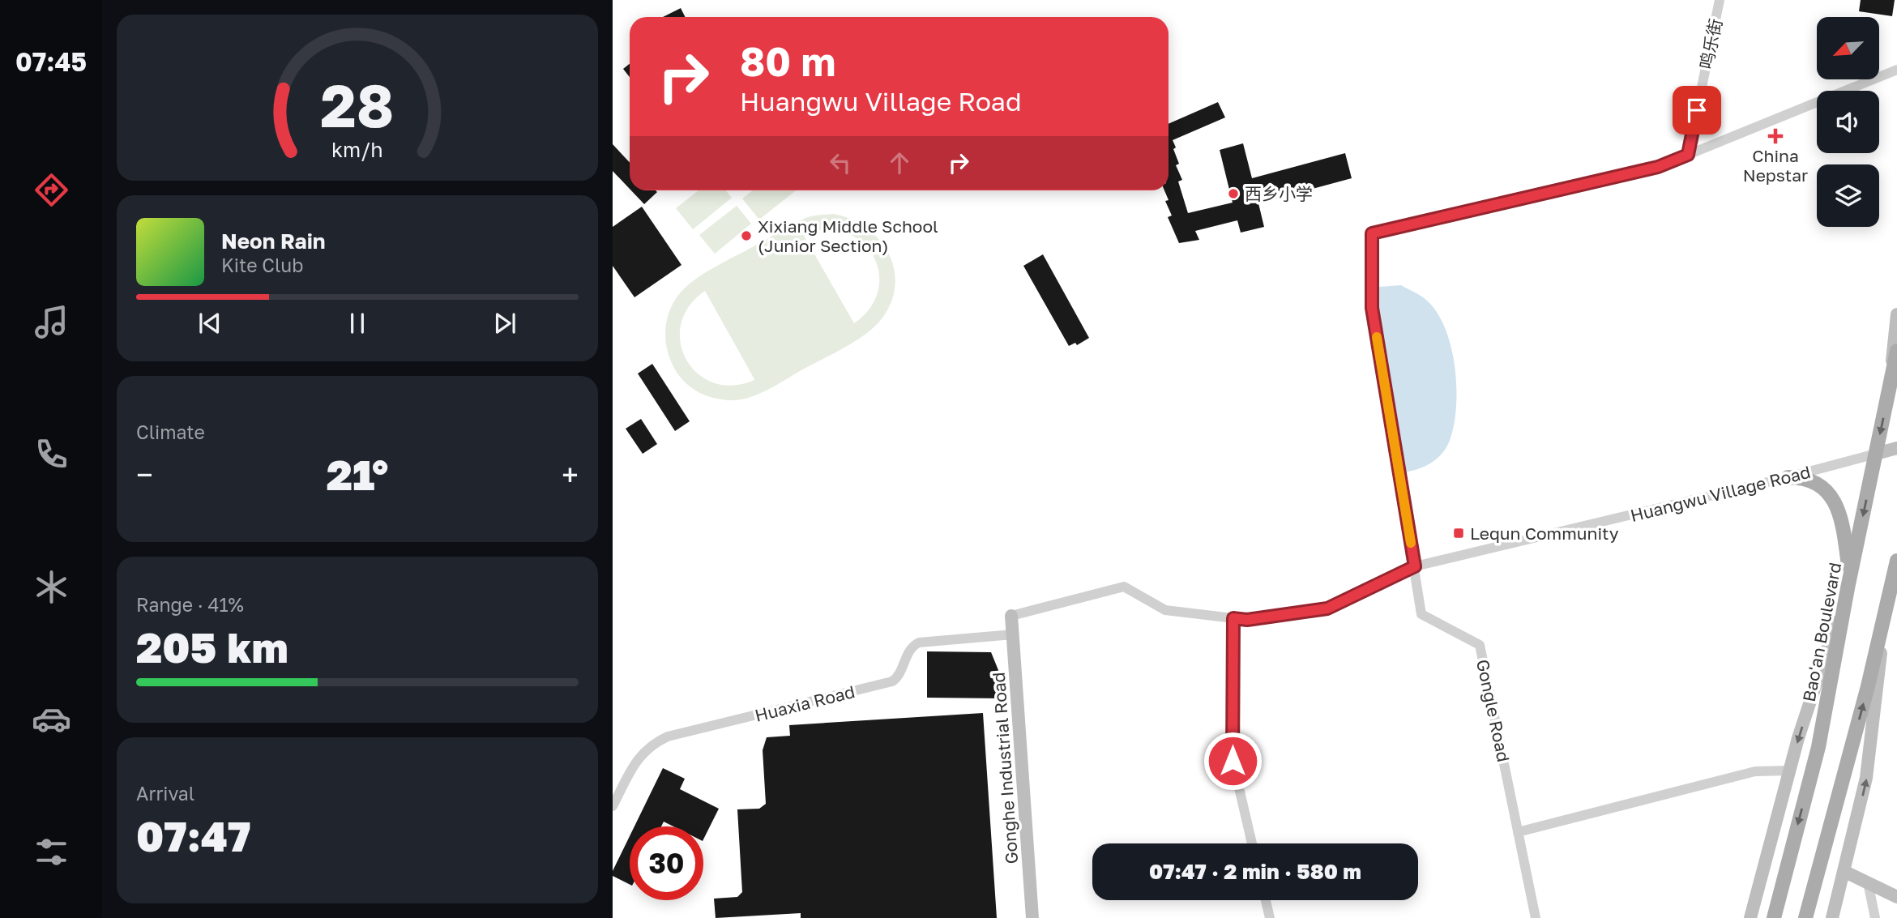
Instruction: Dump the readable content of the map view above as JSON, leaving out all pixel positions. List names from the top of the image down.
{
  "streets": {
    "main road": ["Bao'an Boulevard", "Gonghe Industrial Road"],
    "street": [
      "鸣乐街",
      "Huangwu Village Road",
      "Huaxia Road",
      "Gongle Road"
    ]
  },
  "crossings": [
    ["鸣乐街", "Gongle Road"],
    ["Huangwu Village Road", "Bao'an Boulevard"],
    ["Huangwu Village Road", "Gongle Road"],
    ["Huangwu Village Road", "Gonghe Industrial Road"],
    ["Huaxia Road", "Gonghe Industrial Road"]
  ],
  "places": {
    "health": ["China Nepstar"],
    "other": ["西乡小学", "Xixiang Middle School (Junior Section)"],
    "transit": ["Lequn Community"]
  },
  "north": "bottom left",
  "page": {
    "tabs": "07:45",
    "turn": ["80 m", "Huangwu Village Road"],
    "song": ["Neon Rain", "Kite Club"],
    "tile": [
      "Climate",
      ["Range · 41%", "205 km"],
      ["Arrival", "07:47"]
    ],
    "heat": ["−", "21°", "+"],
    "limit": "30",
    "trip": "07:47 · 2 min · 580 m",
    "gauge": ["28", "km/h"]
  }
}
